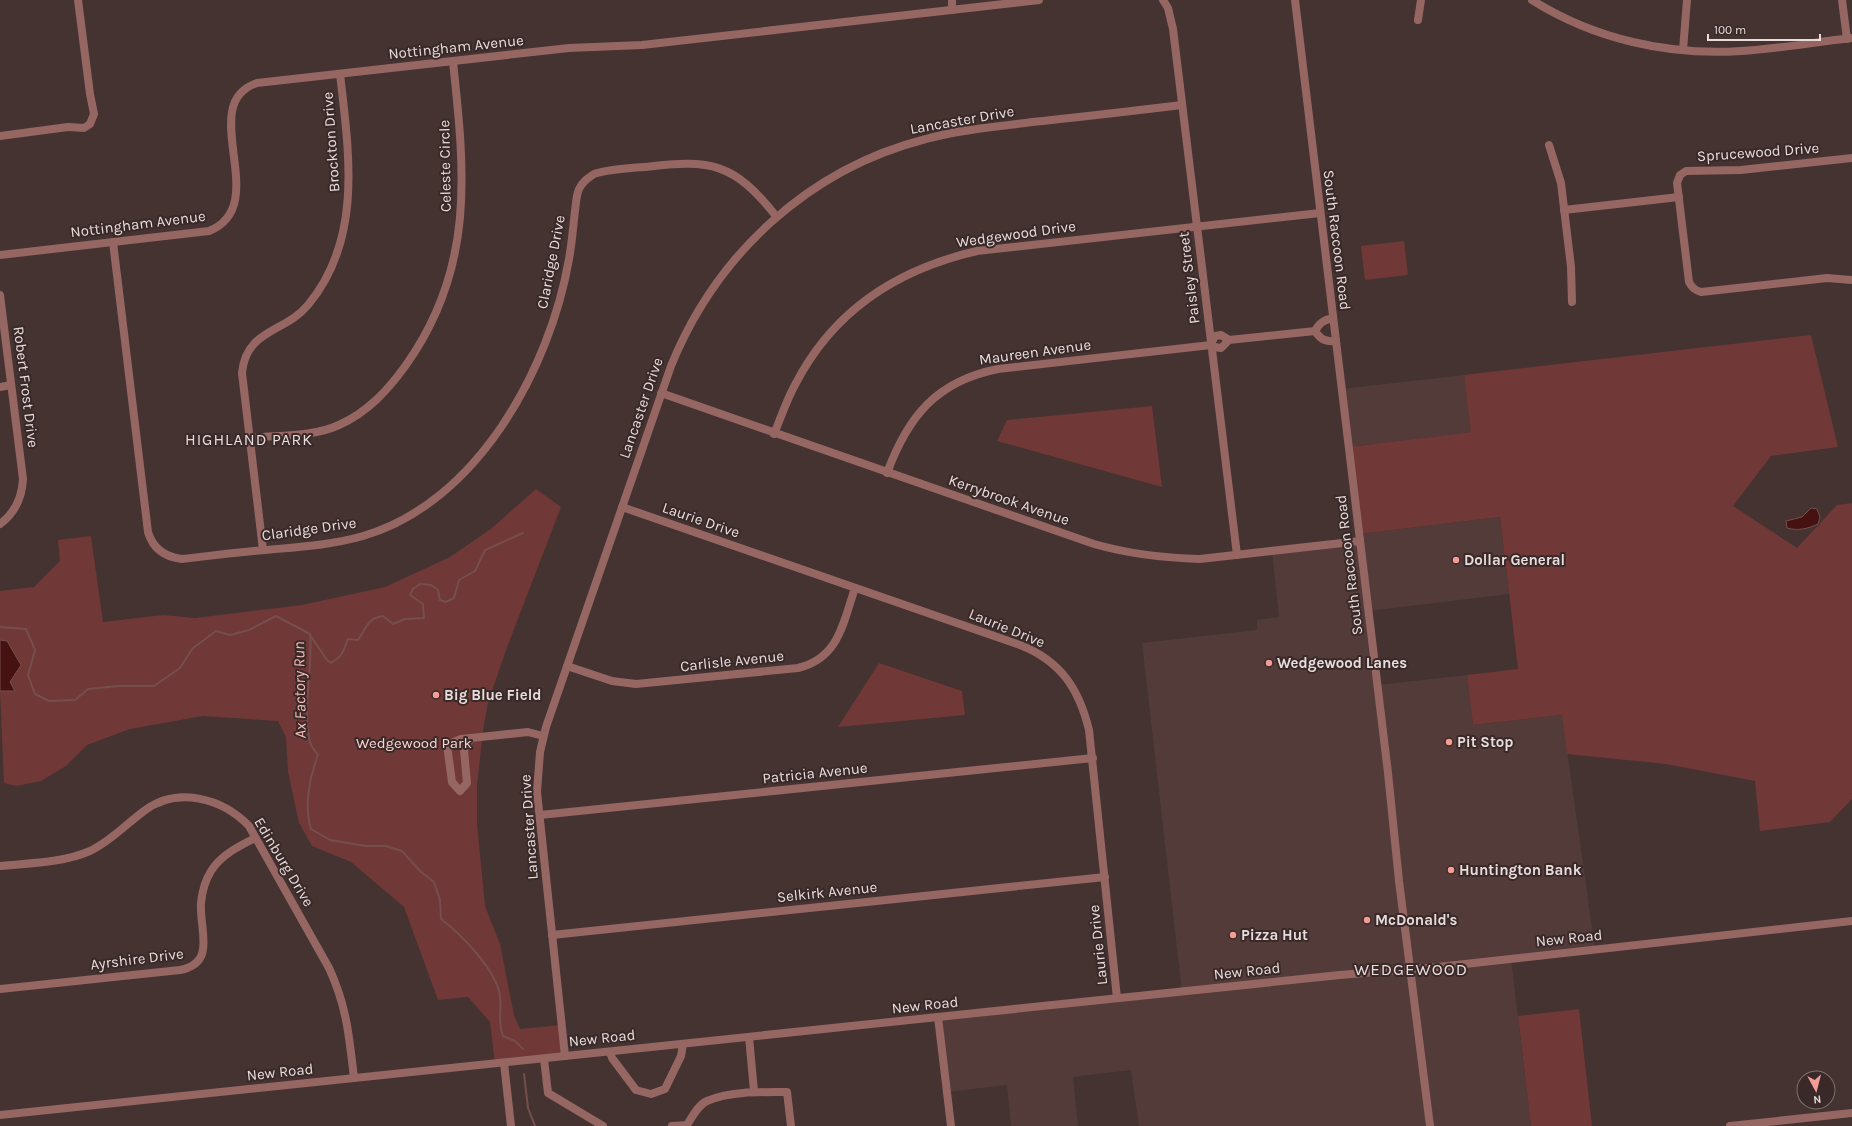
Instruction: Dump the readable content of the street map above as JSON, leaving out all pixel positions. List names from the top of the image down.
{
  "streets": {
    "street": [
      "Nottingham Avenue",
      "Lancaster Drive",
      "Brockton Drive",
      "Sprucewood Drive",
      "Celeste Circle",
      "Wedgewood Drive",
      "South Raccoon Road",
      "Claridge Drive",
      "Paisley Street",
      "Maureen Avenue",
      "Robert Frost Drive",
      "Kerrybrook Avenue",
      "Laurie Drive",
      "Carlisle Avenue",
      "Patricia Avenue",
      "Edinburg Drive",
      "Selkirk Avenue",
      "New Road",
      "Ayrshire Drive"
    ]
  },
  "crossings": [
    ["Nottingham Avenue", "Brockton Drive"],
    ["Nottingham Avenue", "Celeste Circle"],
    ["Nottingham Avenue", "Claridge Drive"],
    ["Lancaster Drive", "Claridge Drive"],
    ["Lancaster Drive", "Paisley Street"],
    ["Lancaster Drive", "Kerrybrook Avenue"],
    ["Lancaster Drive", "Laurie Drive"],
    ["Lancaster Drive", "Carlisle Avenue"],
    ["Lancaster Drive", "Patricia Avenue"],
    ["Lancaster Drive", "Selkirk Avenue"],
    ["Lancaster Drive", "New Road"],
    ["Brockton Drive", "Celeste Circle"],
    ["Brockton Drive", "Claridge Drive"],
    ["Wedgewood Drive", "South Raccoon Road"],
    ["Wedgewood Drive", "Paisley Street"],
    ["Wedgewood Drive", "Kerrybrook Avenue"],
    ["South Raccoon Road", "Kerrybrook Avenue"],
    ["South Raccoon Road", "New Road"],
    ["Paisley Street", "Maureen Avenue"],
    ["Paisley Street", "Kerrybrook Avenue"],
    ["Maureen Avenue", "Kerrybrook Avenue"],
    ["Laurie Drive", "Carlisle Avenue"],
    ["Laurie Drive", "Patricia Avenue"],
    ["Laurie Drive", "Selkirk Avenue"],
    ["Laurie Drive", "New Road"],
    ["Edinburg Drive", "New Road"],
    ["Edinburg Drive", "Ayrshire Drive"]
  ],
  "districts": ["HIGHLAND PARK", "WEDGEWOOD"],
  "water": ["Ax Factory Run"],
  "parks": ["Wedgewood Park"],
  "places": [
    "Dollar General",
    "Wedgewood Lanes",
    "Big Blue Field",
    "Pit Stop",
    "Huntington Bank",
    "McDonald's",
    "Pizza Hut"
  ],
  "scale_bar": "100 m",
  "north": "bottom"
}
